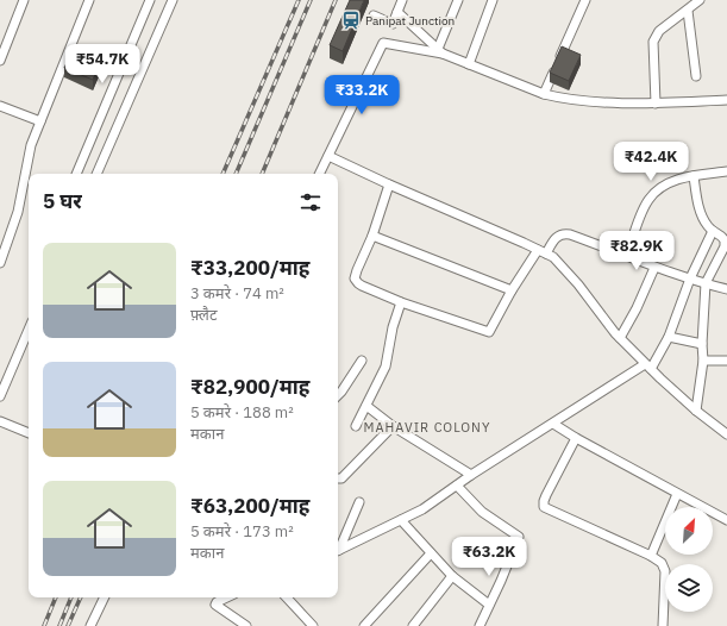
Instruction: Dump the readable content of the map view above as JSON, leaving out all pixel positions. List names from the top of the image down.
{
  "districts": ["MAHAVIR COLONY"],
  "places": {
    "station": ["Panipat Junction"]
  },
  "north": "top right",
  "page": {
    "price": [
      "₹54.7K",
      "₹33.2K",
      "₹42.4K",
      "₹82.9K",
      "₹63.2K"
    ],
    "heading": "5 घर",
    "list": [
      {
        "name": "₹33,200/माह",
        "note": "3 कमरे · 74 m² · फ़्लैट"
      },
      {
        "name": "₹82,900/माह",
        "note": "5 कमरे · 188 m² · मकान"
      },
      {
        "name": "₹63,200/माह",
        "note": "5 कमरे · 173 m² · मकान"
      }
    ]
  }
}
